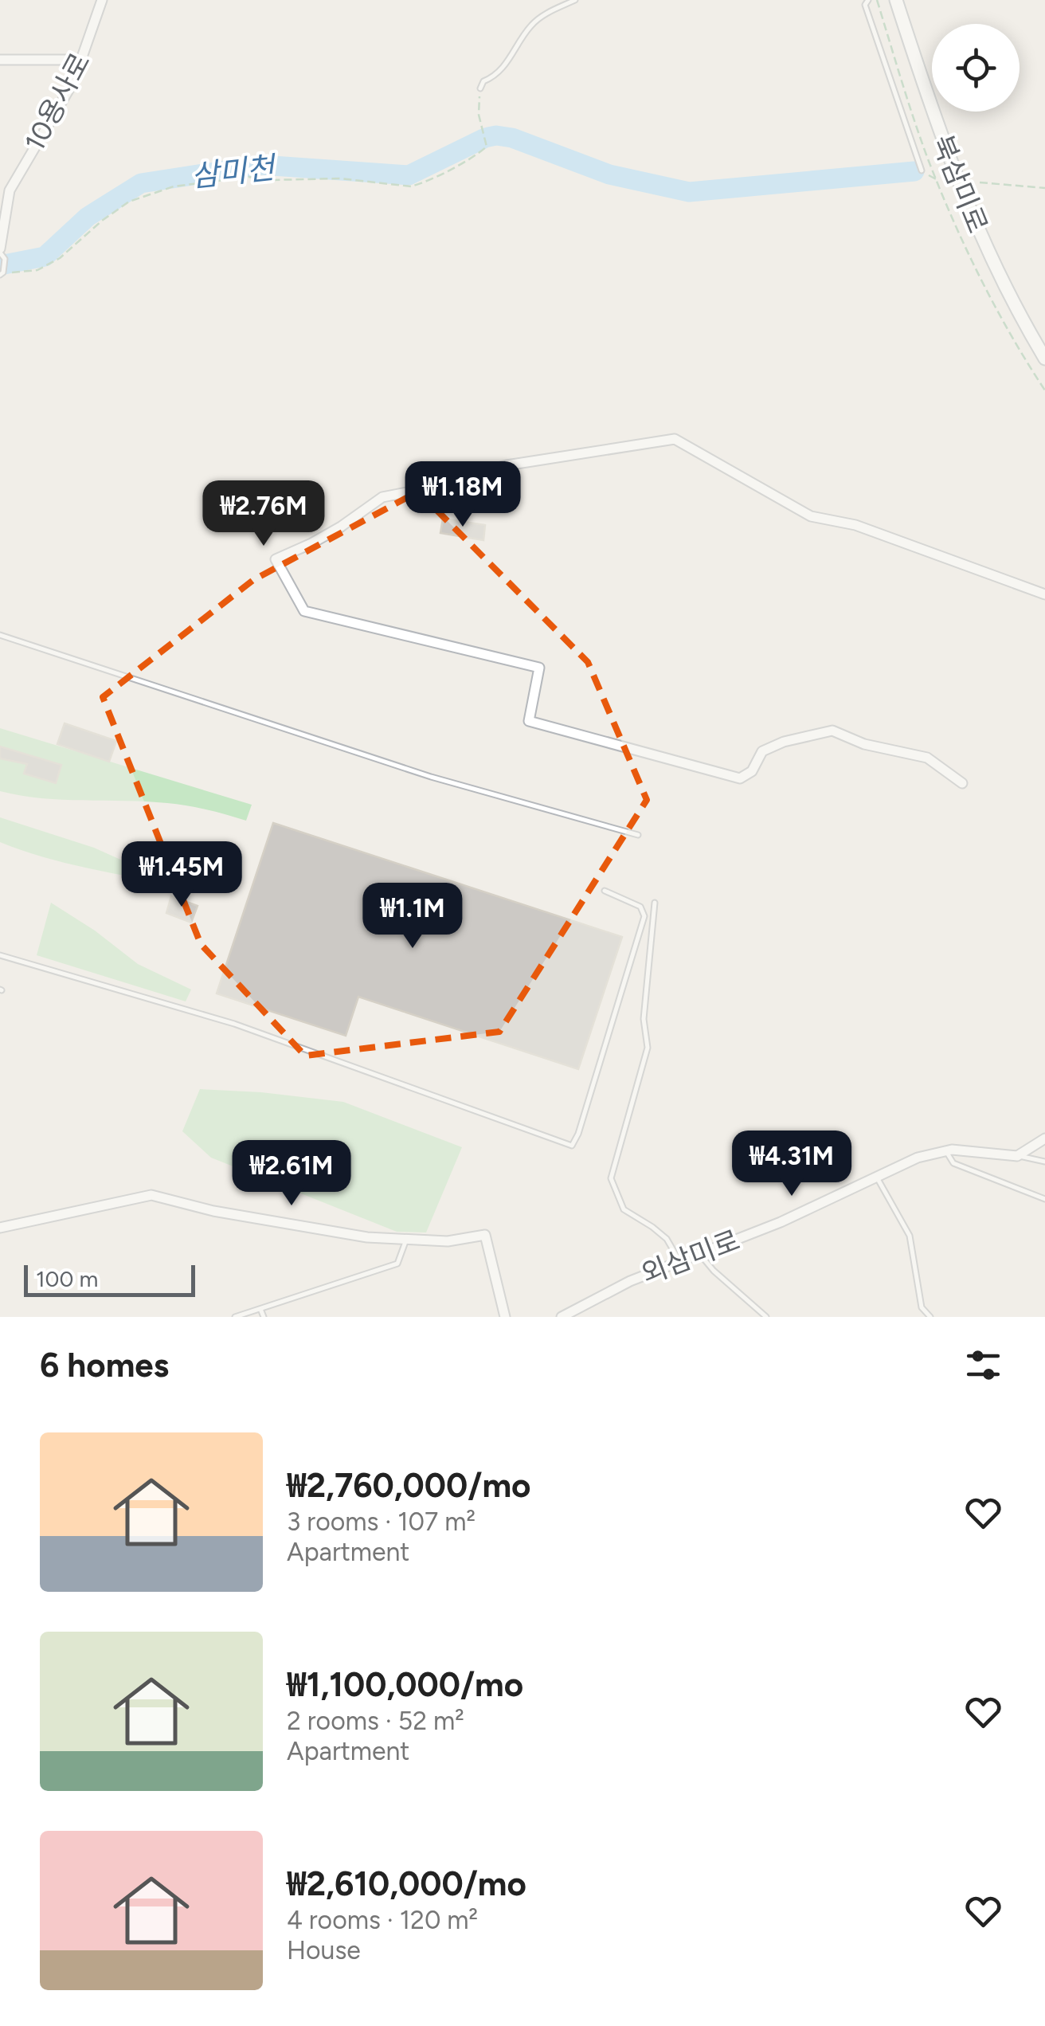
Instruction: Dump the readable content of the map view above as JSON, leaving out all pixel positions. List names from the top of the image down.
{
  "streets": {
    "street": ["10용사로", "북삼미로", "외삼미로"]
  },
  "water": ["삼미천"],
  "scale_bar": "100 m",
  "page": {
    "price": [
      "₩1.18M",
      "₩2.76M",
      "₩1.45M",
      "₩1.1M",
      "₩4.31M",
      "₩2.61M"
    ],
    "scale": "100 m",
    "heading": "6 homes",
    "list": [
      {
        "name": "₩2,760,000/mo",
        "note": "3 rooms · 107 m² · Apartment"
      },
      {
        "name": "₩1,100,000/mo",
        "note": "2 rooms · 52 m² · Apartment"
      },
      {
        "name": "₩2,610,000/mo",
        "note": "4 rooms · 120 m² · House"
      }
    ]
  }
}
